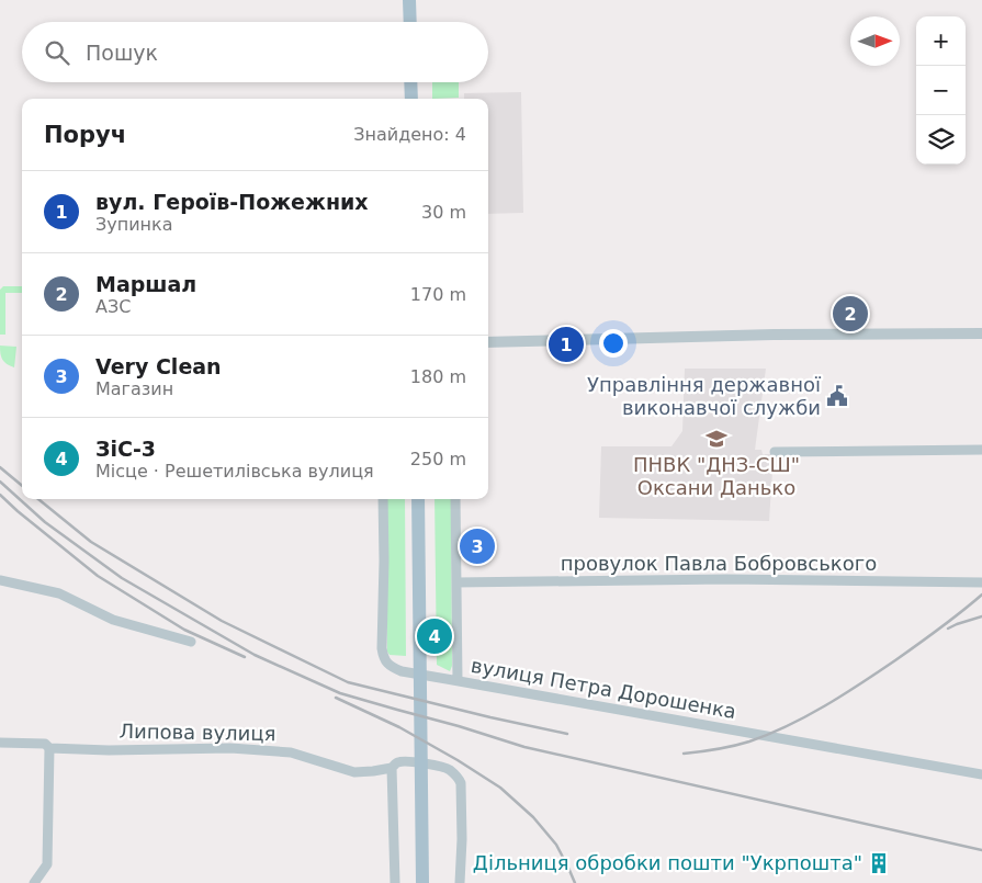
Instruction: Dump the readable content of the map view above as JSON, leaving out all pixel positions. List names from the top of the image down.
{
  "streets": {
    "street": ["провулок Павла Бобровського", "вулиця Петра Дорошенка", "Липова вулиця"]
  },
  "places": {
    "public building": ["Управління державної виконавчої служби"],
    "school or university": ["ПНВК \"ДНЗ-СШ\" Оксани Данько"],
    "building": ["Дільниця обробки пошти \"Укрпошта\""]
  },
  "north": "right",
  "page": {
    "map_buttons": ["+", "−"],
    "search": "Пошук",
    "heading": ["Поруч", "Знайдено: 4"],
    "list": [
      {
        "mark": "1",
        "name": "вул. Героїв-Пожежних",
        "note": "Зупинка",
        "value": "30 m"
      },
      {
        "mark": "2",
        "name": "Маршал",
        "note": "АЗС",
        "value": "170 m"
      },
      {
        "mark": "3",
        "name": "Very Clean",
        "note": "Магазин",
        "value": "180 m"
      },
      {
        "mark": "4",
        "name": "ЗіС-3",
        "note": "Місце · Решетилівська вулиця",
        "value": "250 m"
      }
    ],
    "pins": [
      "2",
      "1",
      "3",
      "4"
    ]
  }
}
